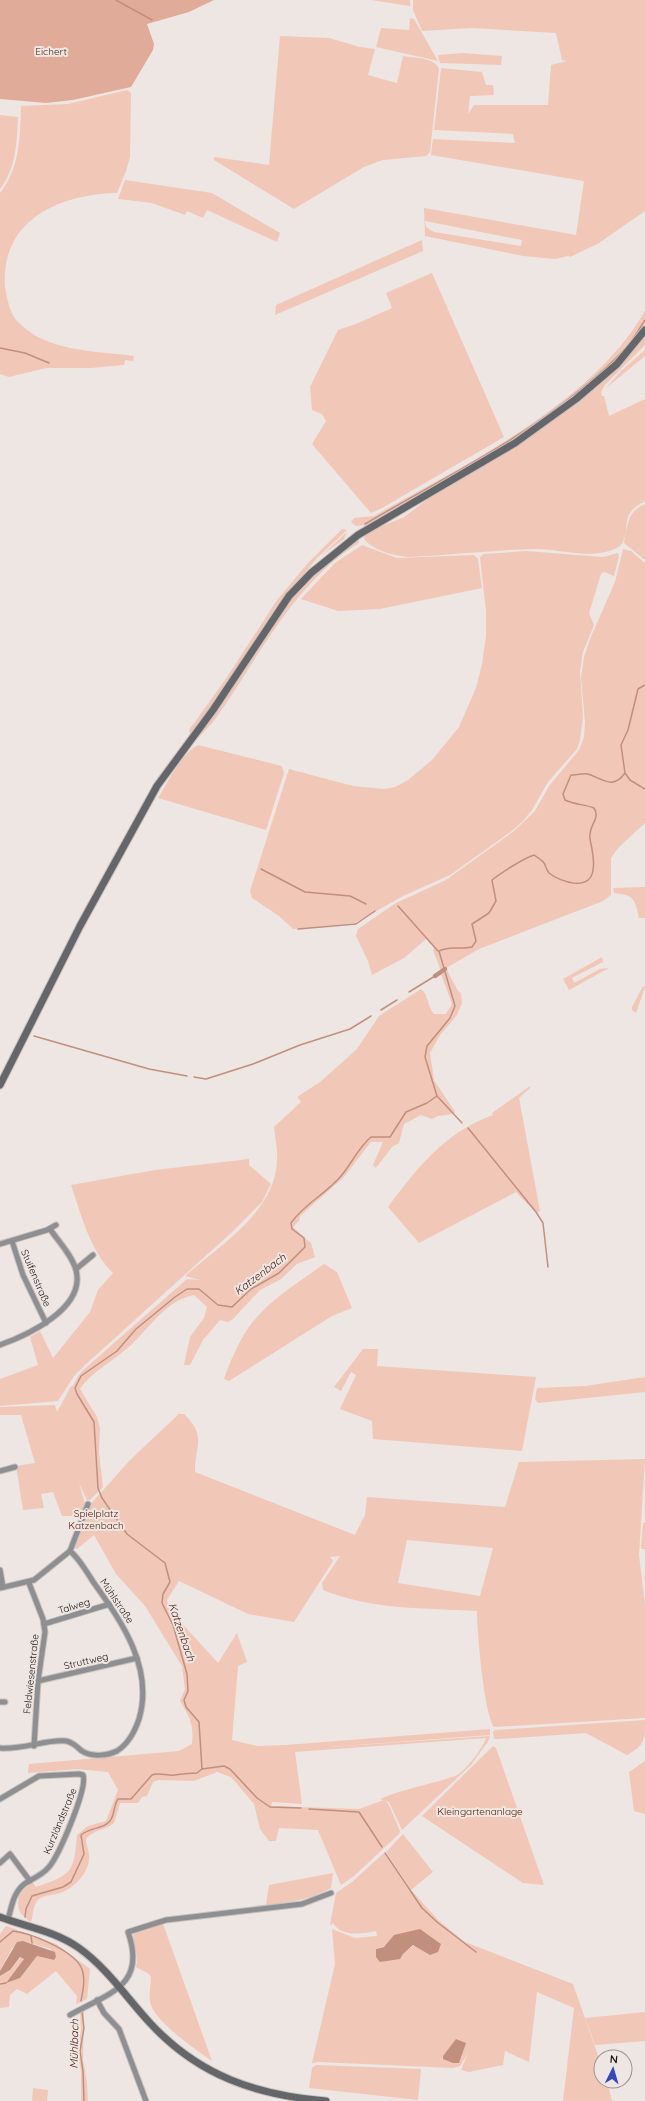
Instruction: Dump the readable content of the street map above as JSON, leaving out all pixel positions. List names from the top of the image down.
{
  "streets": {
    "street": [
      "Stuifenstraße",
      "Mühlstraße",
      "Talweg",
      "Struttweg",
      "Feldwiesenstraße",
      "Kurzländstraße"
    ]
  },
  "crossings": [
    ["Mühlstraße", "Talweg"],
    ["Mühlstraße", "Struttweg"],
    ["Mühlstraße", "Feldwiesenstraße"],
    ["Talweg", "Feldwiesenstraße"],
    ["Struttweg", "Feldwiesenstraße"]
  ],
  "water": ["Katzenbach", "Mühlbach"],
  "parks": ["Eichert", "Spielplatz Katzenbach", "Kleingartenanlage"],
  "north": "top"
}
